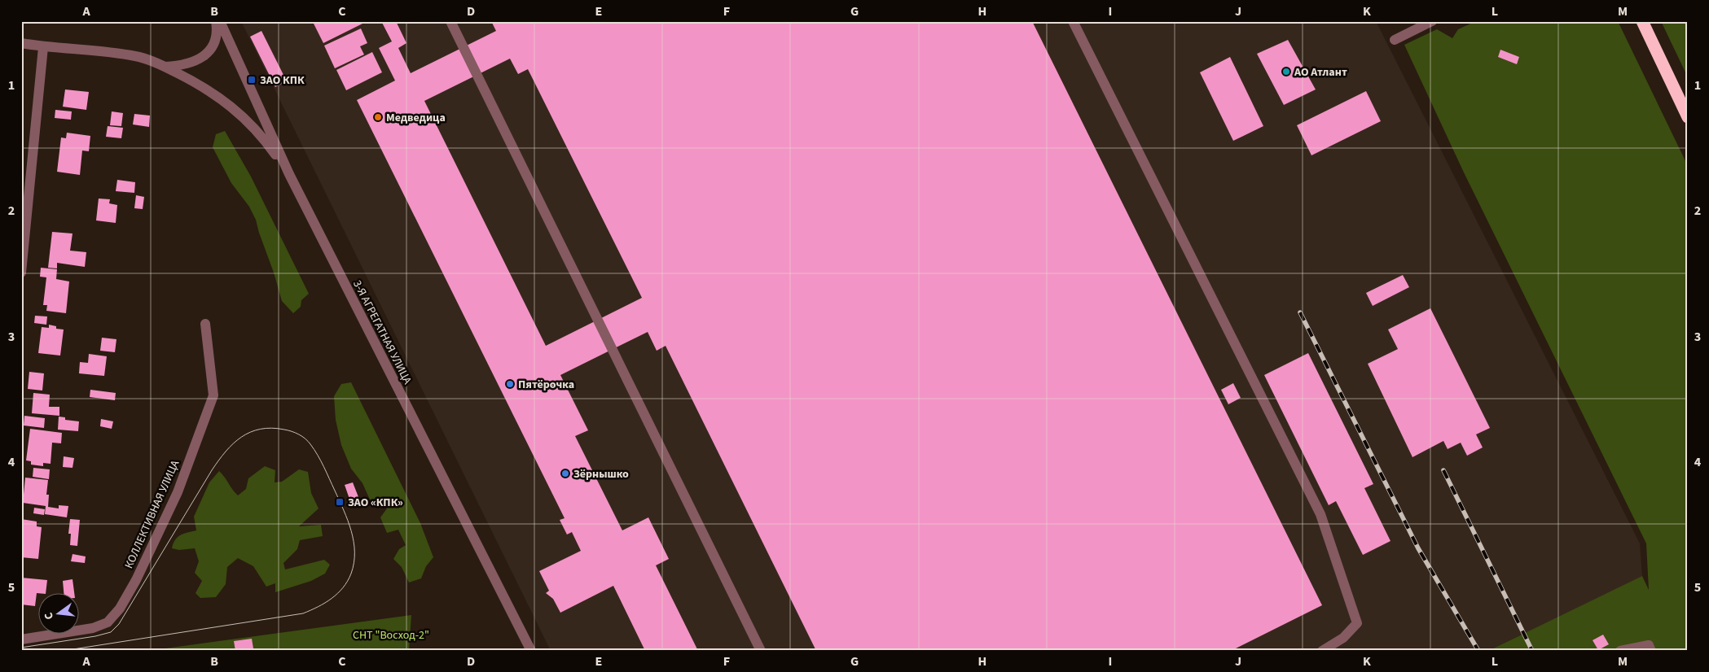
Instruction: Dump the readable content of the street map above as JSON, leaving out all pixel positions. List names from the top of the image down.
{
  "streets": {
    "street": ["3-Я АГРЕГАТНАЯ УЛИЦА", "КОЛЛЕКТИВНАЯ УЛИЦА"]
  },
  "parks": ["СНТ \"Восход-2\""],
  "places": {
    "other": [
      "АО Атлант",
      "Медведица",
      "Пятёрочка",
      "Зёрнышко"
    ],
    "transit": ["ЗАО КПК", "ЗАО «КПК»"]
  },
  "north": "left",
  "grid": {
    "columns": [
      "A",
      "B",
      "C",
      "D",
      "E",
      "F",
      "G",
      "H",
      "I",
      "J",
      "K",
      "L",
      "M"
    ],
    "rows": [
      "1",
      "2",
      "3",
      "4",
      "5"
    ]
  }
}
